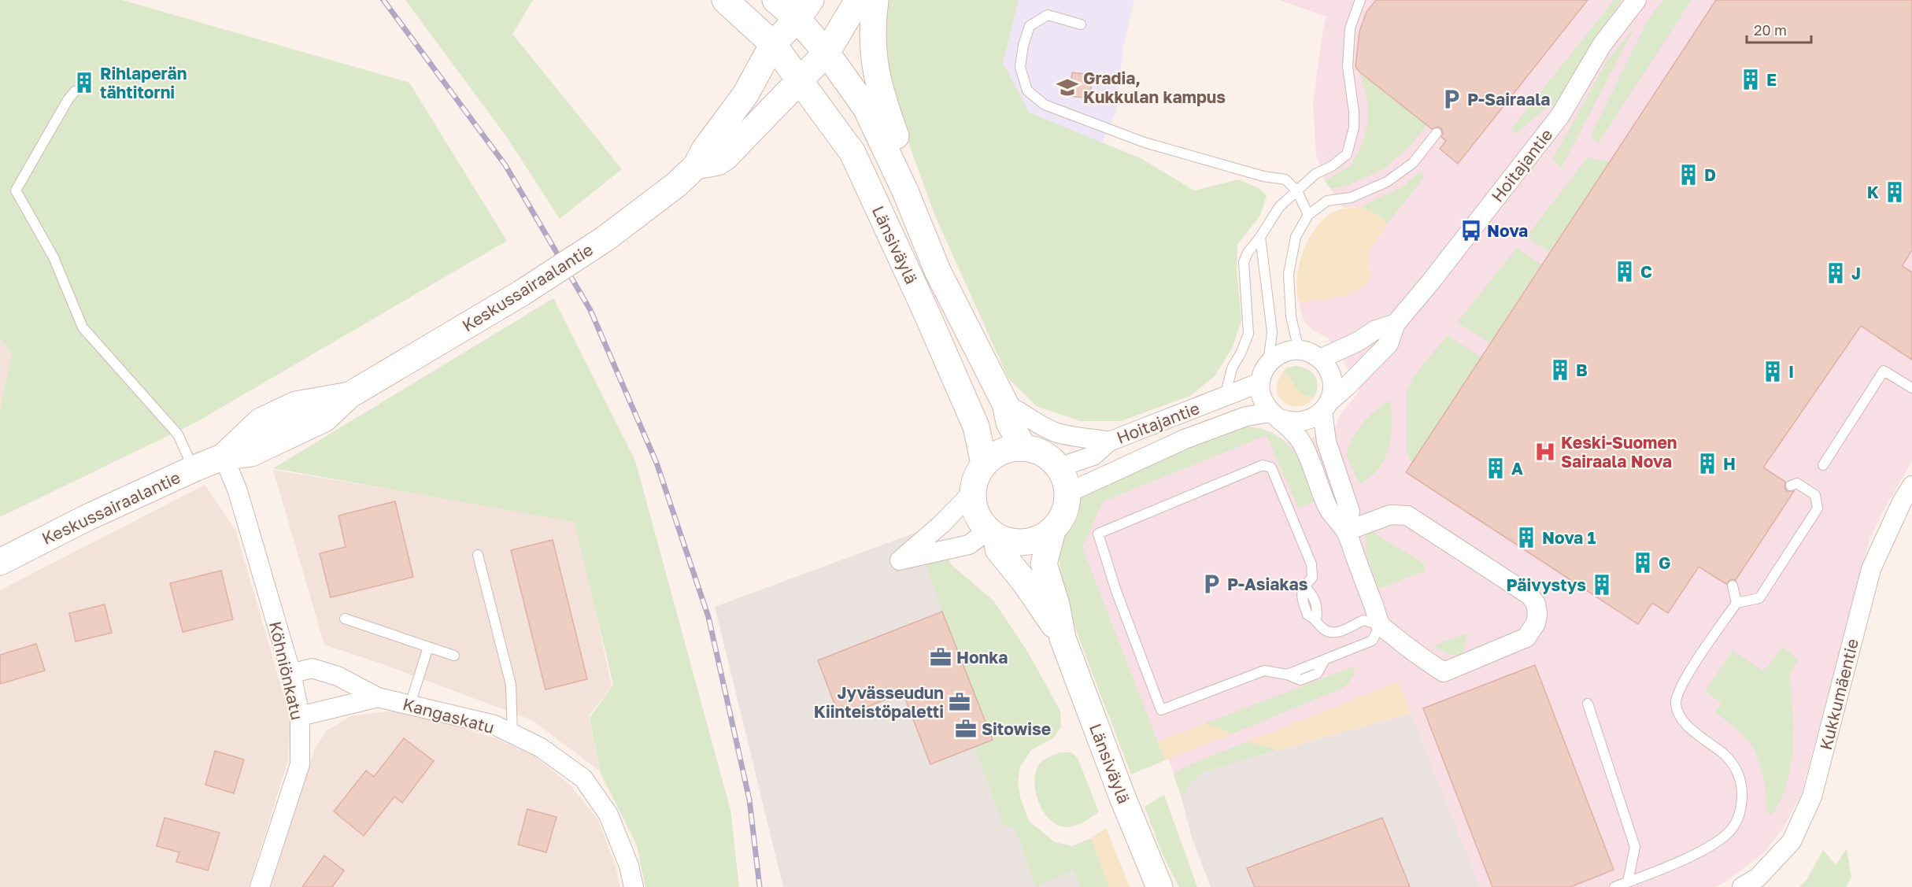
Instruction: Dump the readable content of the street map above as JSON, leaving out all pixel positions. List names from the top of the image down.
{
  "streets": {
    "main road": ["Länsiväylä", "Keskussairaalantie"],
    "street": [
      "Hoitajantie",
      "Köhniönkatu",
      "Kukkumäentie",
      "Kangaskatu"
    ]
  },
  "crossings": [
    ["Hoitajantie", "Länsiväylä"],
    ["Länsiväylä", "Keskussairaalantie"],
    ["Keskussairaalantie", "Köhniönkatu"],
    ["Köhniönkatu", "Kangaskatu"]
  ],
  "places": {
    "building": [
      "E",
      "Rihlaperän tähtitorni",
      "D",
      "K",
      "C",
      "J",
      "B",
      "I",
      "H",
      "A",
      "Nova 1",
      "G",
      "Päivystys"
    ],
    "school or university": ["Gradia, Kukkulan kampus"],
    "parking": ["P-Sairaala", "P-Asiakas"],
    "bus stop": ["Nova"],
    "hospital": ["Keski-Suomen Sairaala Nova"],
    "office": ["Honka", "Jyvässeudun Kiinteistöpaletti", "Sitowise"]
  },
  "scale_bar": "20 m"
}
